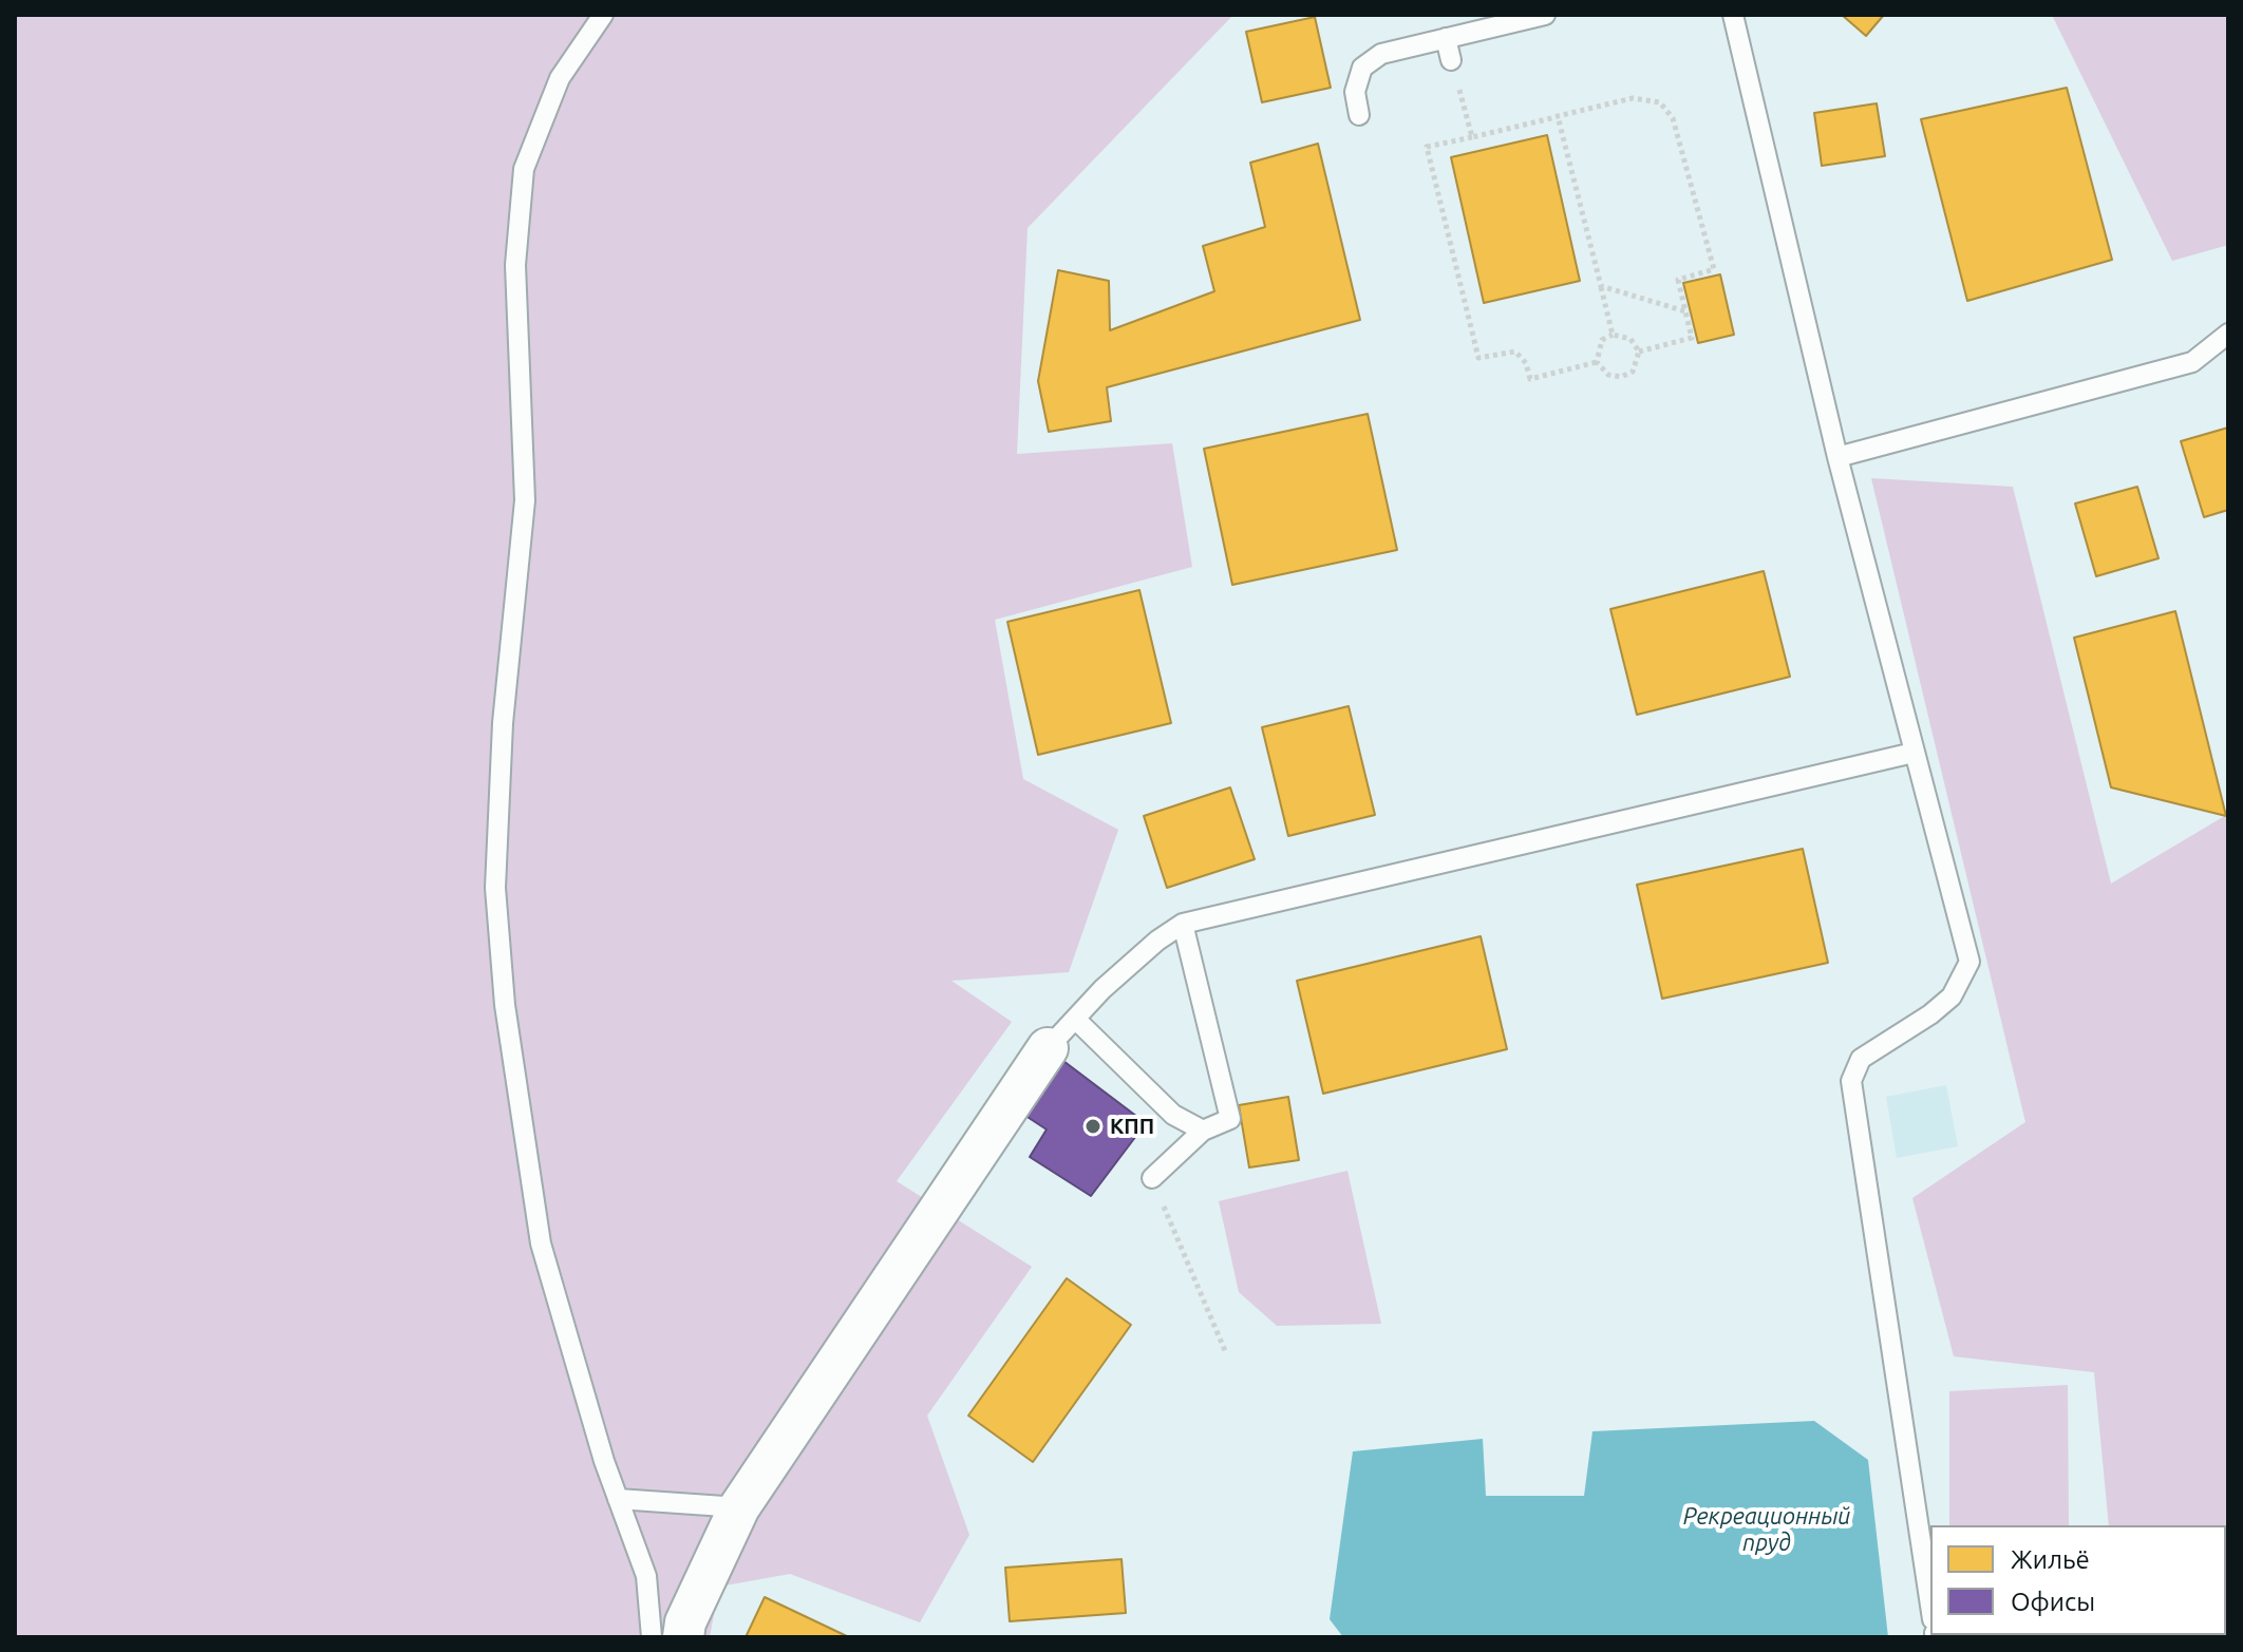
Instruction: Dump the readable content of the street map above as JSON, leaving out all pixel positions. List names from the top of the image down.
{
  "water": ["Рекреационный пруд"],
  "places": ["КПП"],
  "legend": ["Жильё", "Офисы"]
}
